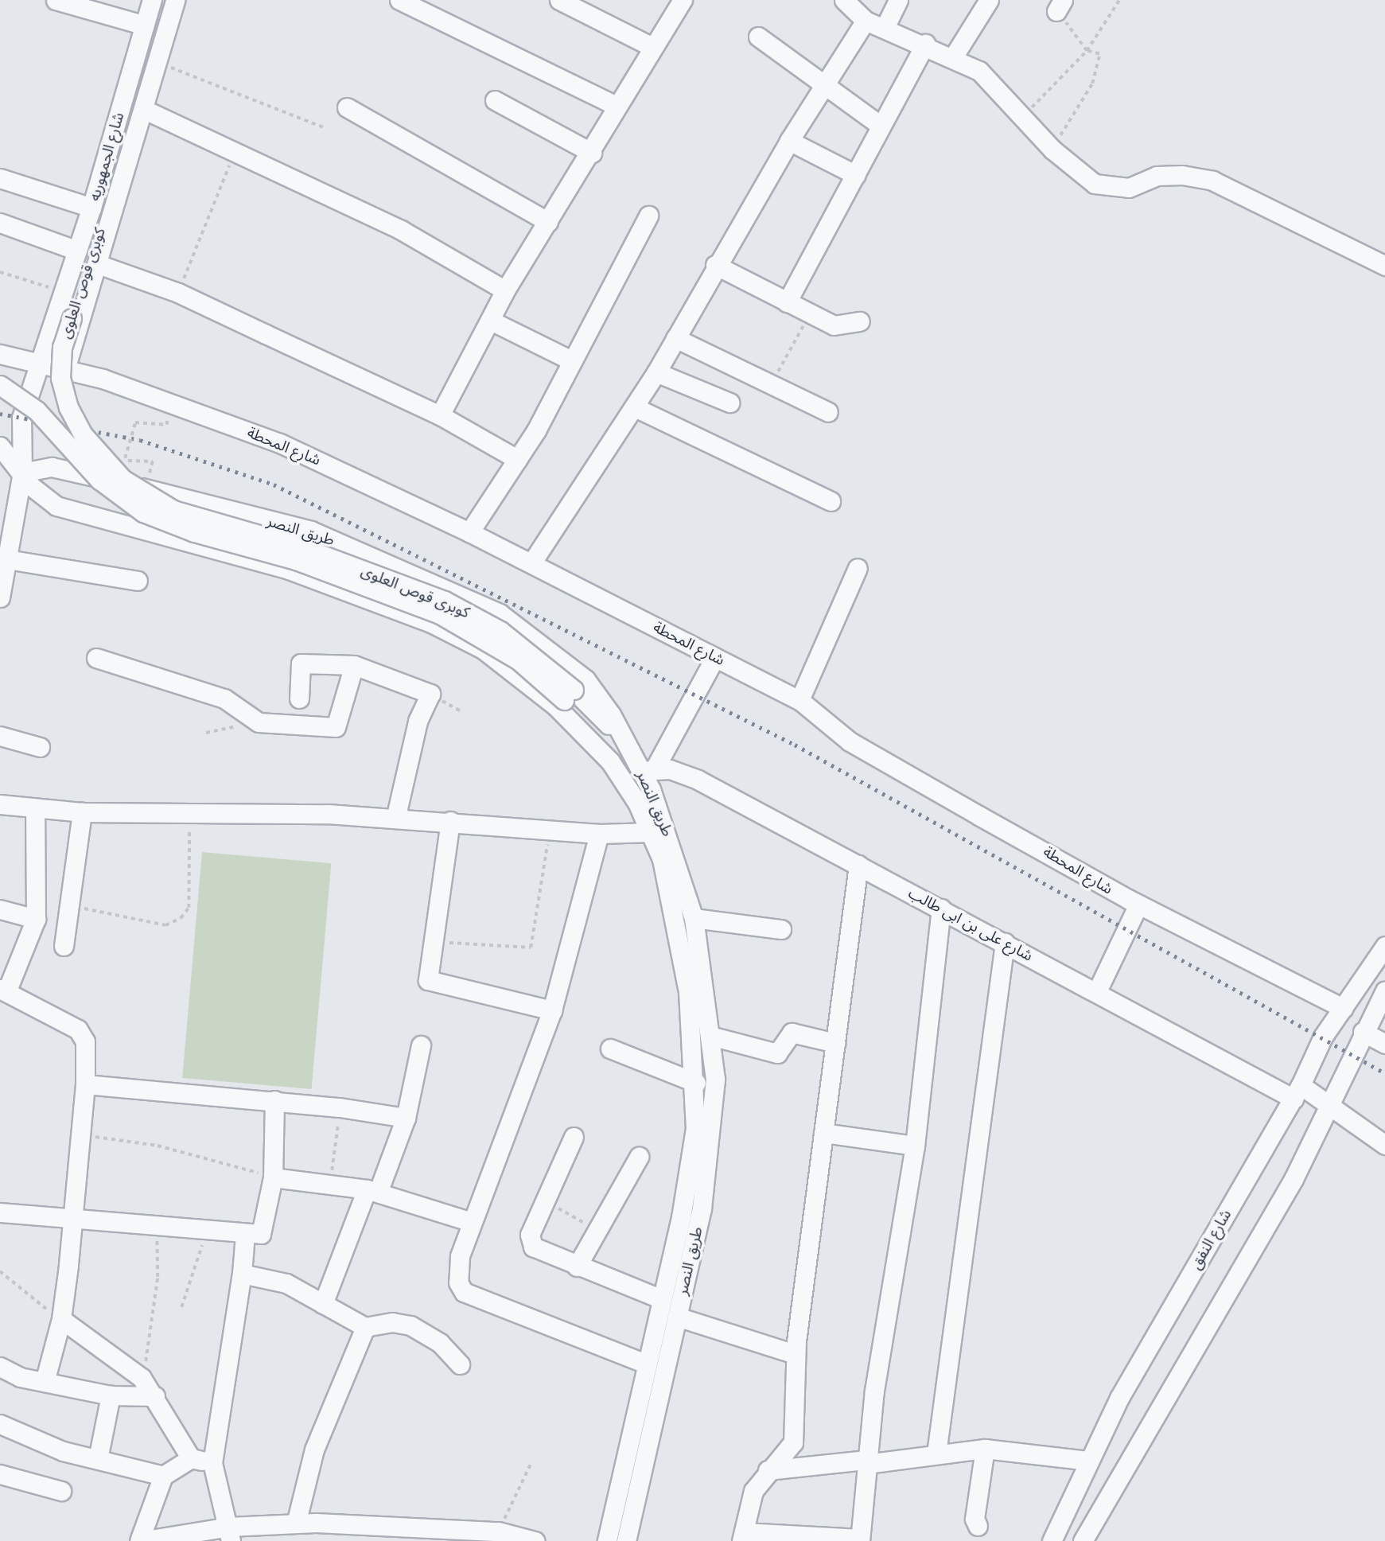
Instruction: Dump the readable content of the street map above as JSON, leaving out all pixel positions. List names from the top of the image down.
{
  "streets": {
    "street": [
      "شارع الجمهوريه",
      "كوبرى قوص العلوى",
      "شارع المحطة",
      "طريق النصر",
      "شارع على بن ابى طالب",
      "شارع النفق"
    ]
  },
  "crossings": [
    ["شارع الجمهوريه", "شارع المحطة"],
    ["شارع الجمهوريه", "طريق النصر"],
    ["كوبرى قوص العلوى", "طريق النصر"],
    ["شارع المحطة", "شارع النفق"],
    ["طريق النصر", "شارع على بن ابى طالب"],
    ["شارع على بن ابى طالب", "شارع النفق"]
  ]
}
